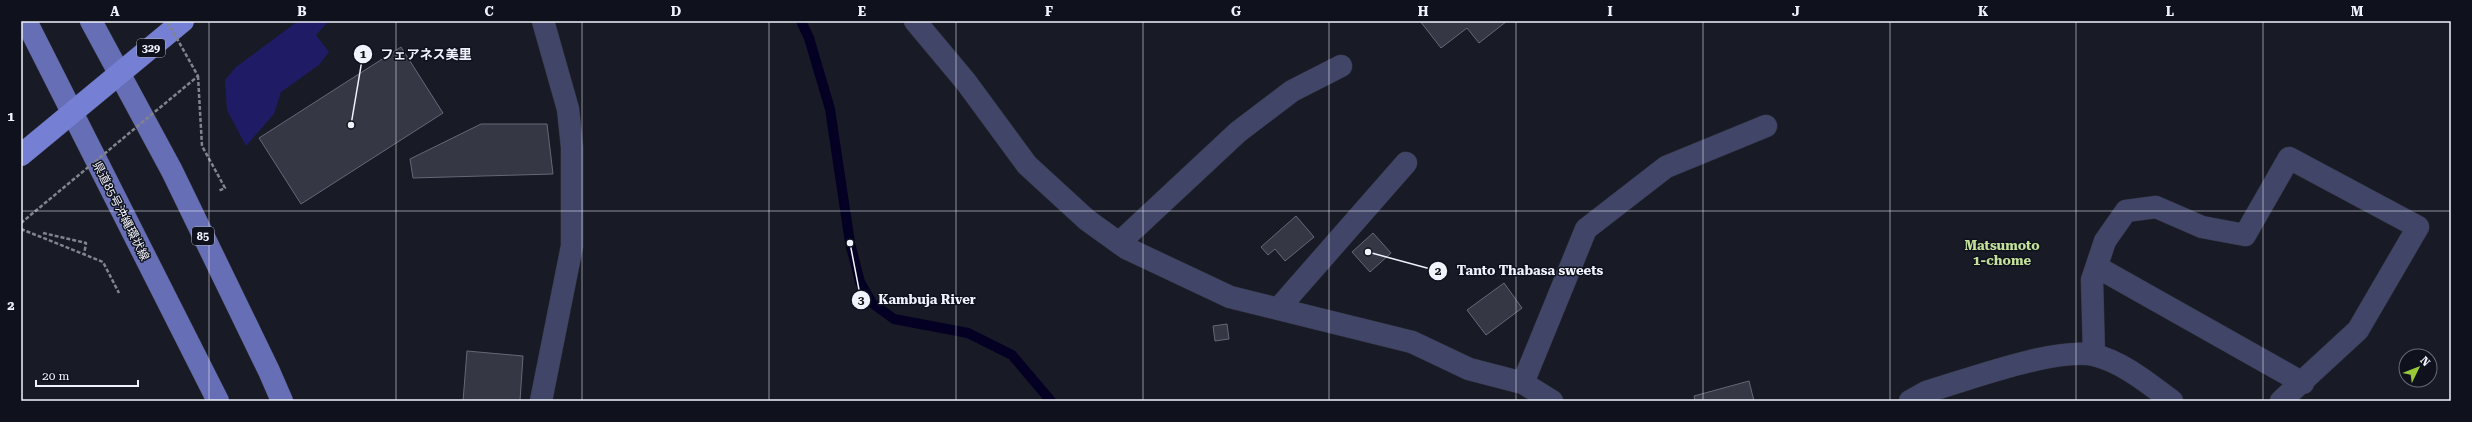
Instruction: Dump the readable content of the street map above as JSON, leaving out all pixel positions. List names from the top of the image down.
{
  "streets": {
    "highway": ["329"],
    "main road": ["県道85号沖縄環状線", "85"]
  },
  "crossings": [
    ["329", "県道85号沖縄環状線"],
    ["329", "85"]
  ],
  "districts": ["Matsumoto 1-chome"],
  "places": ["フェアネス美里", "Kambuja River", "Tanto Thabasa sweets"],
  "scale_bar": "20 m",
  "north": "top right",
  "grid": {
    "columns": [
      "A",
      "B",
      "C",
      "D",
      "E",
      "F",
      "G",
      "H",
      "I",
      "J",
      "K",
      "L",
      "M"
    ],
    "rows": ["1", "2"]
  }
}
